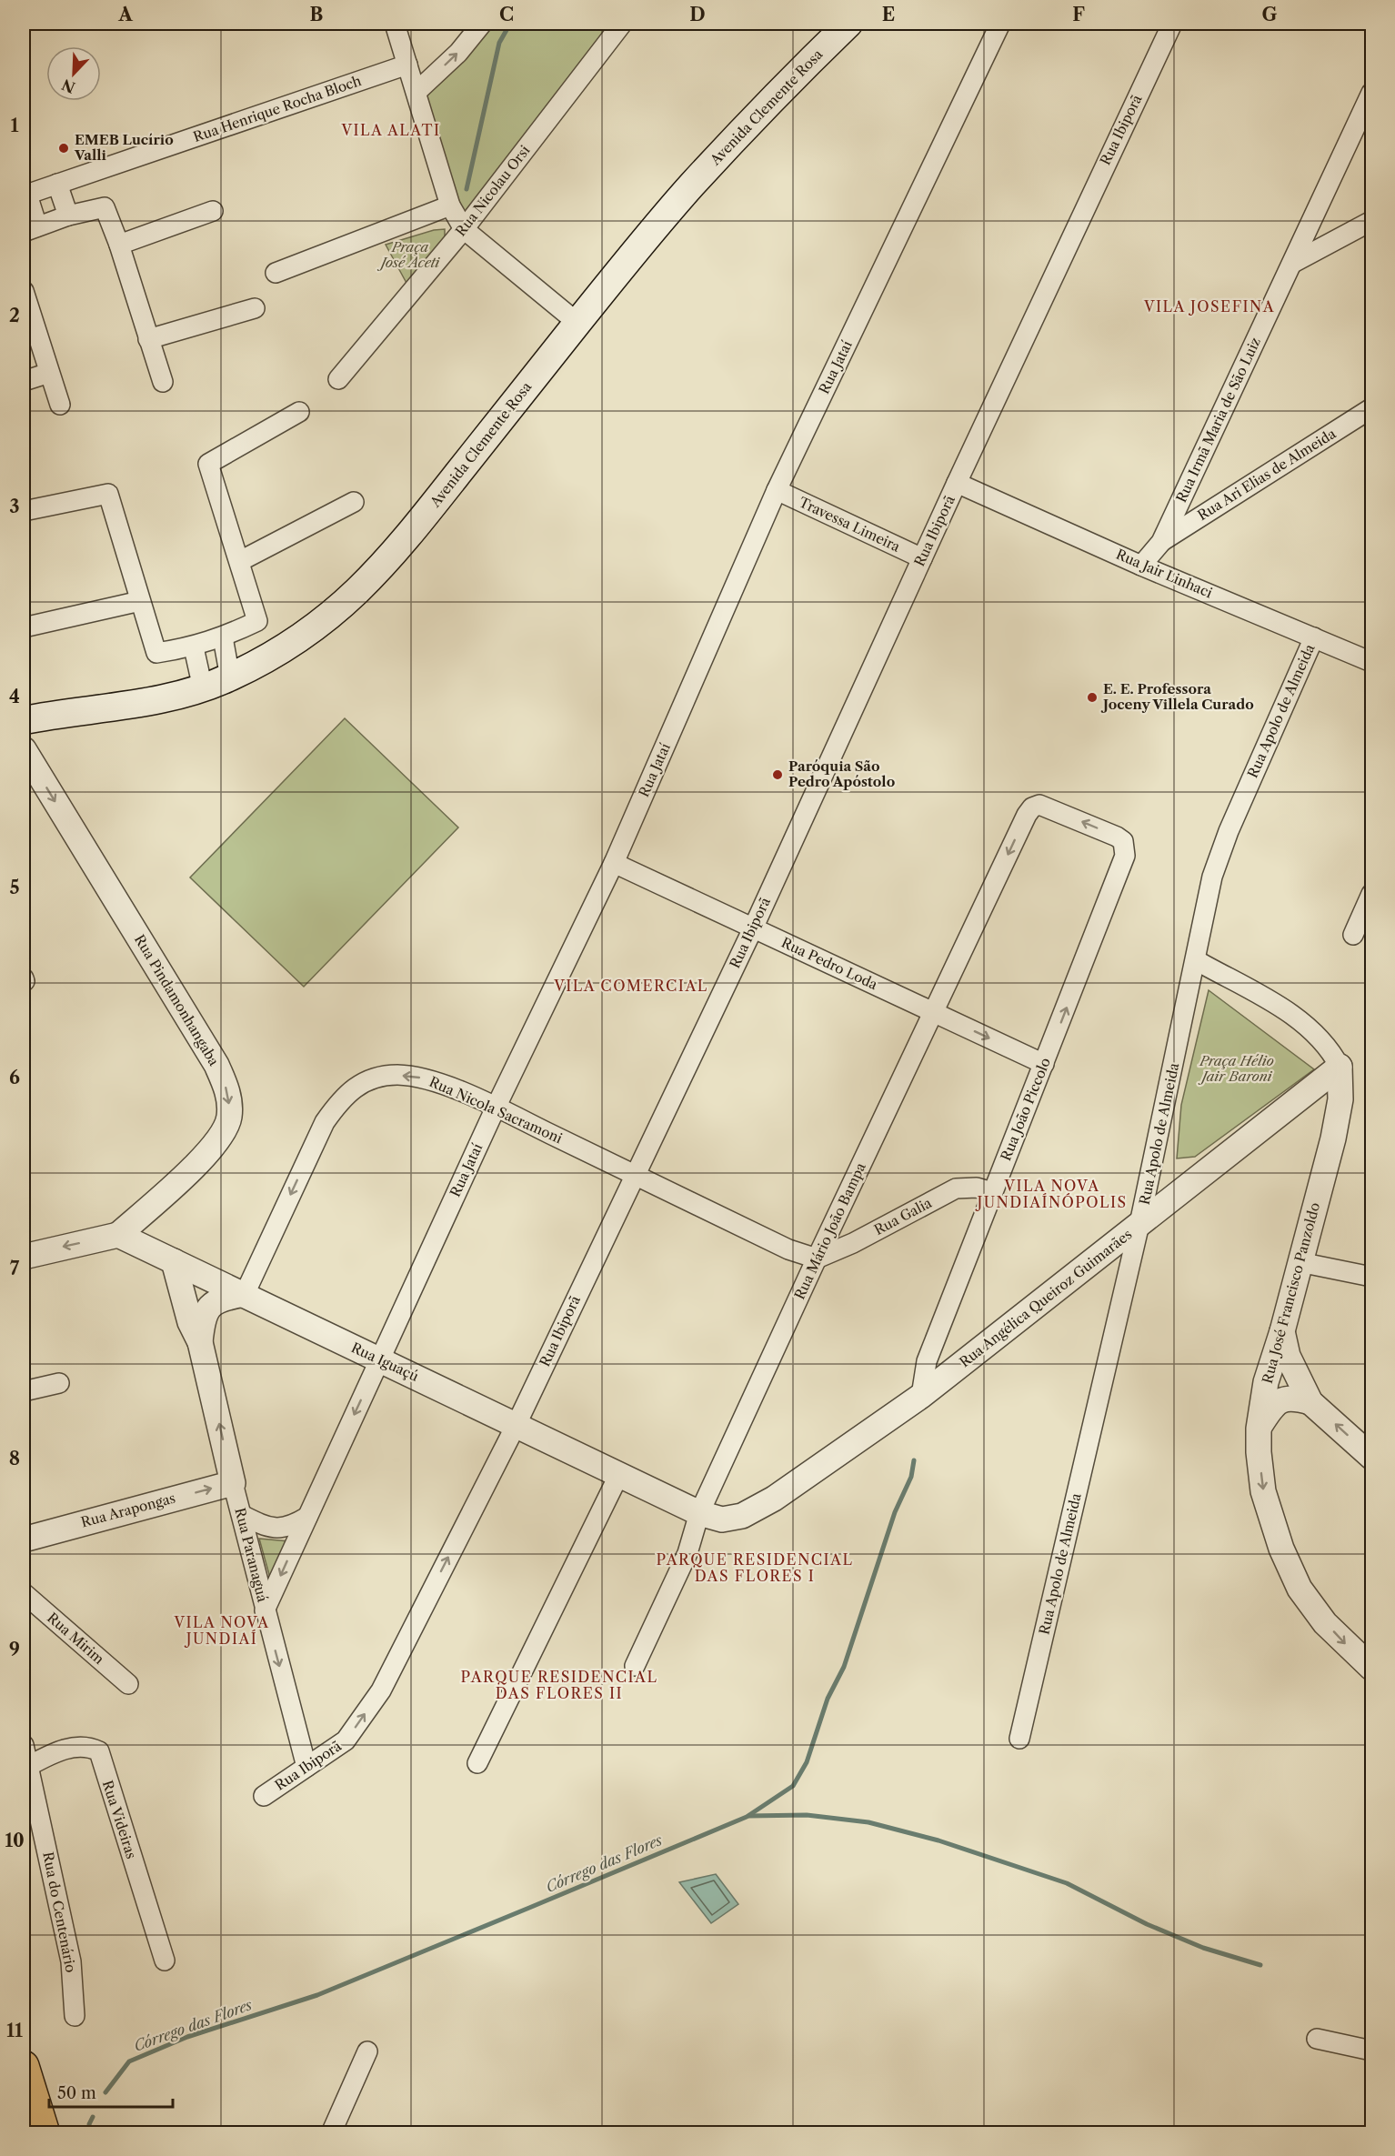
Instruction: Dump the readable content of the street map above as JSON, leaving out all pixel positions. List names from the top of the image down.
{
  "streets": {
    "main road": ["Avenida Clemente Rosa"],
    "street": [
      "Rua Henrique Rocha Bloch",
      "Rua Ibiporã",
      "Rua Nicolau Orsi",
      "Rua Jataí",
      "Rua Irmã Maria de São Luiz",
      "Rua Ari Elias de Almeida",
      "Travessa Limeira",
      "Rua Jair Linhaci",
      "Rua Apolo de Almeida",
      "Rua Pedro Loda",
      "Rua Pindamonhangaba",
      "Rua João Piccolo",
      "Rua Nicola Sacramoni",
      "Rua Galia",
      "Rua Mário João Bampa",
      "Rua José Francisco Panzoldo",
      "Rua Angélica Queiroz Guimarães",
      "Rua Iguaçú",
      "Rua Arapongas",
      "Rua Paranaguá",
      "Rua Mirim",
      "Rua Videiras",
      "Rua do Centenário"
    ]
  },
  "crossings": [
    ["Rua Ibiporã", "Travessa Limeira"],
    ["Rua Ibiporã", "Rua Jair Linhaci"],
    ["Rua Ibiporã", "Rua Pedro Loda"],
    ["Rua Ibiporã", "Rua Nicola Sacramoni"],
    ["Rua Ibiporã", "Rua Iguaçú"],
    ["Rua Ibiporã", "Rua Paranaguá"],
    ["Rua Jataí", "Travessa Limeira"],
    ["Rua Jataí", "Rua Pedro Loda"],
    ["Rua Jataí", "Rua Nicola Sacramoni"],
    ["Rua Jataí", "Rua Iguaçú"],
    ["Rua Jataí", "Rua Paranaguá"],
    ["Rua Irmã Maria de São Luiz", "Rua Ari Elias de Almeida"],
    ["Rua Irmã Maria de São Luiz", "Rua Jair Linhaci"],
    ["Rua Jair Linhaci", "Rua Apolo de Almeida"],
    ["Rua Apolo de Almeida", "Rua José Francisco Panzoldo"],
    ["Rua Apolo de Almeida", "Rua Angélica Queiroz Guimarães"],
    ["Rua Pedro Loda", "Rua João Piccolo"],
    ["Rua Pedro Loda", "Rua Mário João Bampa"],
    ["Rua Pindamonhangaba", "Rua Iguaçú"],
    ["Rua João Piccolo", "Rua Galia"],
    ["Rua João Piccolo", "Rua Mário João Bampa"],
    ["Rua João Piccolo", "Rua Angélica Queiroz Guimarães"],
    ["Rua Nicola Sacramoni", "Rua Galia"],
    ["Rua Nicola Sacramoni", "Rua Mário João Bampa"],
    ["Rua Nicola Sacramoni", "Rua Iguaçú"],
    ["Rua Nicola Sacramoni", "Rua Paranaguá"],
    ["Rua Galia", "Rua Mário João Bampa"],
    ["Rua Mário João Bampa", "Rua Iguaçú"],
    ["Rua José Francisco Panzoldo", "Rua Angélica Queiroz Guimarães"],
    ["Rua Angélica Queiroz Guimarães", "Rua Iguaçú"],
    ["Rua Iguaçú", "Rua Paranaguá"],
    ["Rua Arapongas", "Rua Paranaguá"],
    ["Rua Videiras", "Rua do Centenário"]
  ],
  "one_way": ["Rua Pindamonhangaba", "Rua Nicola Sacramoni", "Rua Arapongas"],
  "districts": [
    "VILA ALATI",
    "VILA JOSEFINA",
    "VILA COMERCIAL",
    "VILA NOVA JUNDIAÍNÓPOLIS",
    "PARQUE RESIDENCIAL DAS FLORES I",
    "VILA NOVA JUNDIAÍ",
    "PARQUE RESIDENCIAL DAS FLORES II"
  ],
  "water": ["Córrego das Flores"],
  "parks": ["Praça José Aceti", "Praça Hélio Jair Baroni"],
  "places": ["EMEB Lucírio Valli", "E. E. Professora Joceny Villela Curado", "Paróquia São Pedro Apóstolo"],
  "scale_bar": "50 m",
  "north": "bottom left",
  "grid": {
    "columns": [
      "A",
      "B",
      "C",
      "D",
      "E",
      "F",
      "G"
    ],
    "rows": [
      "1",
      "2",
      "3",
      "4",
      "5",
      "6",
      "7",
      "8",
      "9",
      "10",
      "11"
    ]
  }
}
